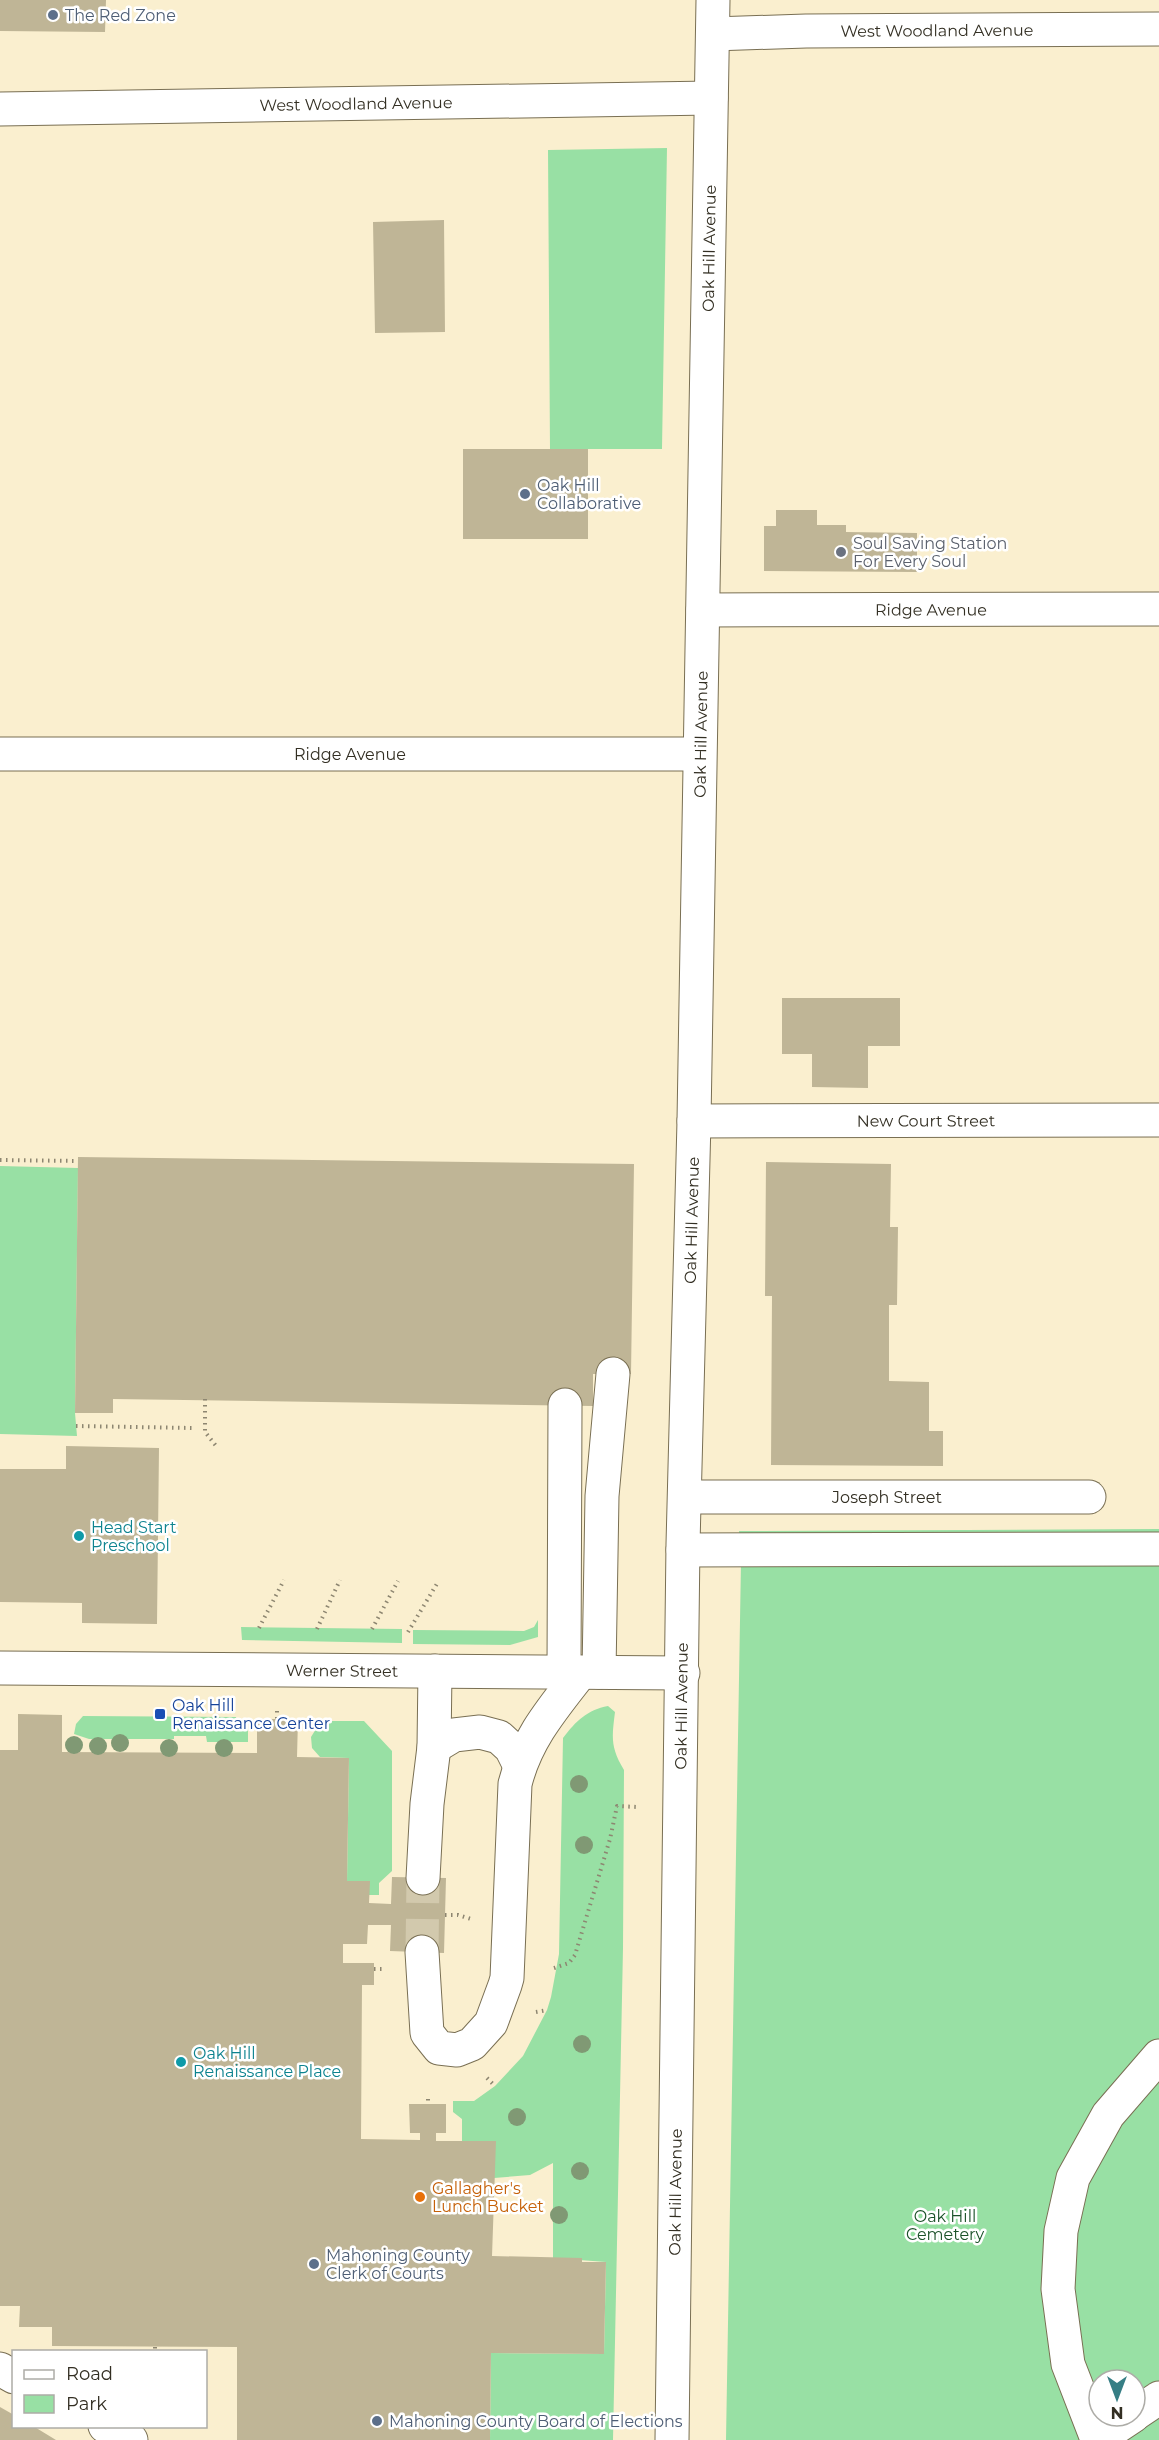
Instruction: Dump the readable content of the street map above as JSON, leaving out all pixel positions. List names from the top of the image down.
{
  "streets": {
    "street": [
      "West Woodland Avenue",
      "Oak Hill Avenue",
      "Ridge Avenue",
      "New Court Street",
      "Joseph Street",
      "Werner Street"
    ]
  },
  "crossings": [
    ["West Woodland Avenue", "Oak Hill Avenue"],
    ["Oak Hill Avenue", "Ridge Avenue"],
    ["Oak Hill Avenue", "New Court Street"],
    ["Oak Hill Avenue", "Joseph Street"],
    ["Oak Hill Avenue", "Werner Street"]
  ],
  "parks": ["Oak Hill Cemetery"],
  "places": {
    "other": [
      "The Red Zone",
      "Oak Hill Collaborative",
      "Soul Saving Station For Every Soul",
      "Head Start Preschool",
      "Oak Hill Renaissance Place",
      "Gallagher's Lunch Bucket",
      "Mahoning County Clerk of Courts",
      "Mahoning County Board of Elections"
    ],
    "transit": ["Oak Hill Renaissance Center"]
  },
  "legend": ["Road", "Park"],
  "north": "bottom"
}
